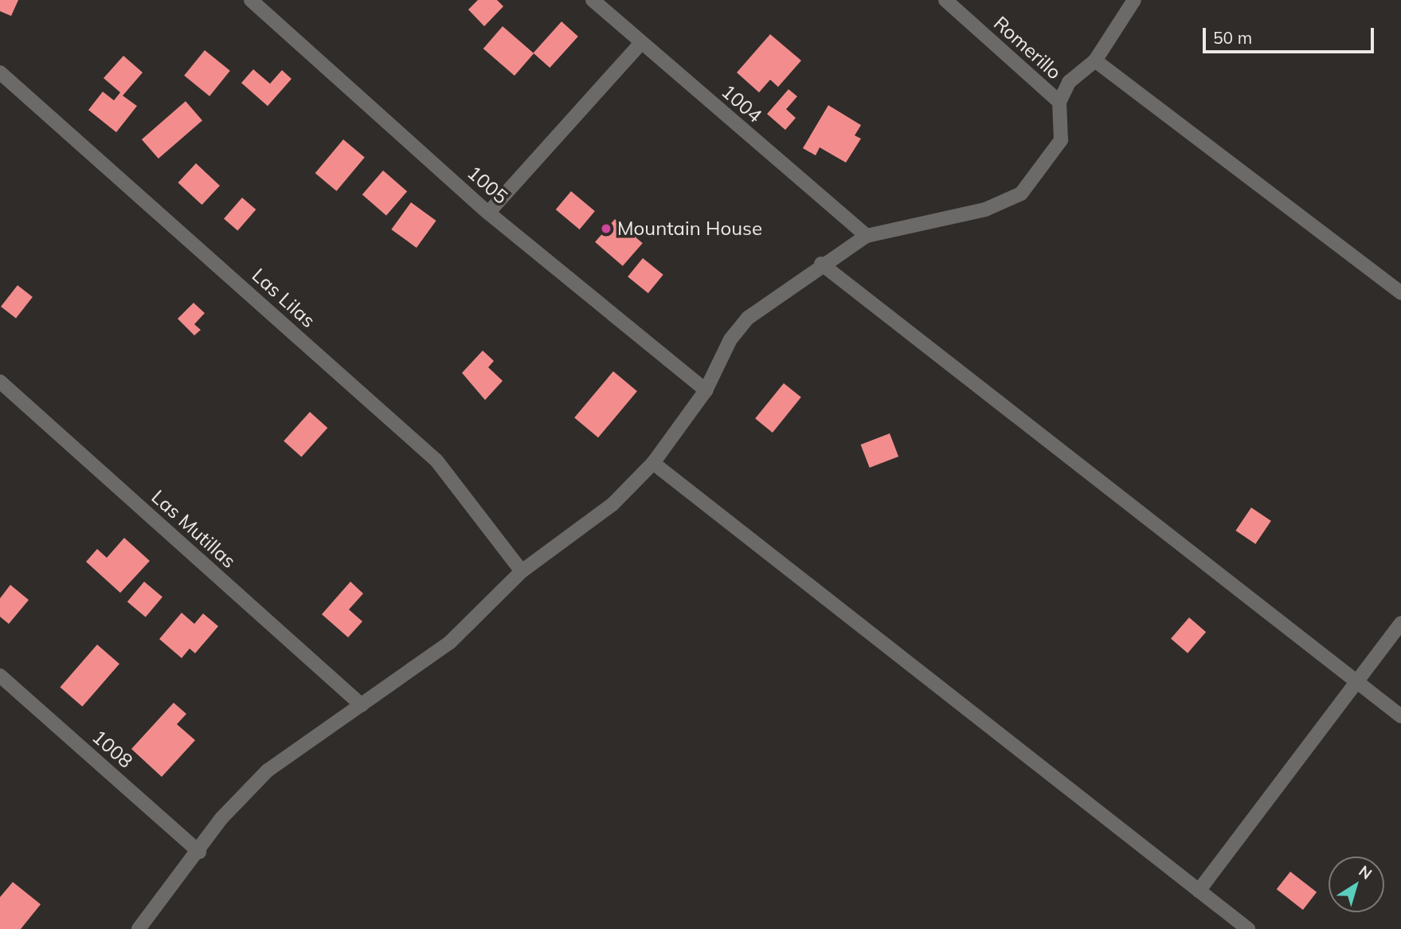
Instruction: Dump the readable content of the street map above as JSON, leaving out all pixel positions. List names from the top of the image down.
{
  "streets": {
    "street": [
      "Romerillo",
      "1004",
      "1005",
      "Las Lilas",
      "Las Mutillas",
      "1008"
    ]
  },
  "places": ["Mountain House"],
  "scale_bar": "50 m",
  "north": "top right"
}
